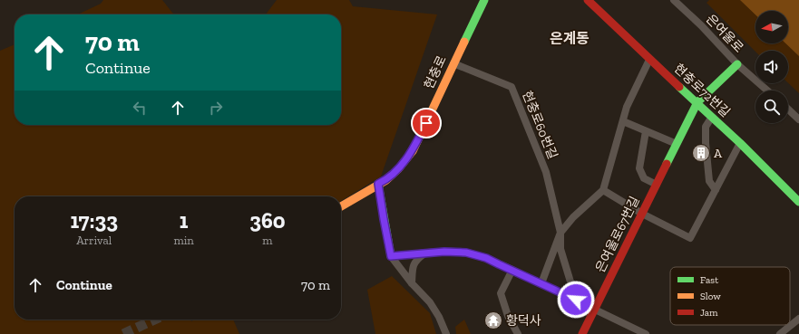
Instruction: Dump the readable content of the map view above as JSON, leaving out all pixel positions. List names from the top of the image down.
{
  "streets": {
    "street": [
      "은여울로",
      "현충로",
      "현충로72번길",
      "현충로60번길",
      "은여울로67번길"
    ]
  },
  "crossings": [
    ["은여울로", "은여울로67번길"],
    ["현충로", "현충로60번길"],
    ["현충로72번길", "은여울로67번길"]
  ],
  "districts": ["은계동"],
  "places": {
    "building": ["A"],
    "temple": ["황덕사"]
  },
  "legend": ["Fast", "Slow", "Jam"],
  "north": "left",
  "page": {
    "turn": ["70 m", "Continue"],
    "eta": [
      "17:33",
      "Arrival",
      "1",
      "min",
      "360",
      "m"
    ],
    "list": [
      {
        "name": "Continue",
        "value": "70 m"
      }
    ]
  }
}
